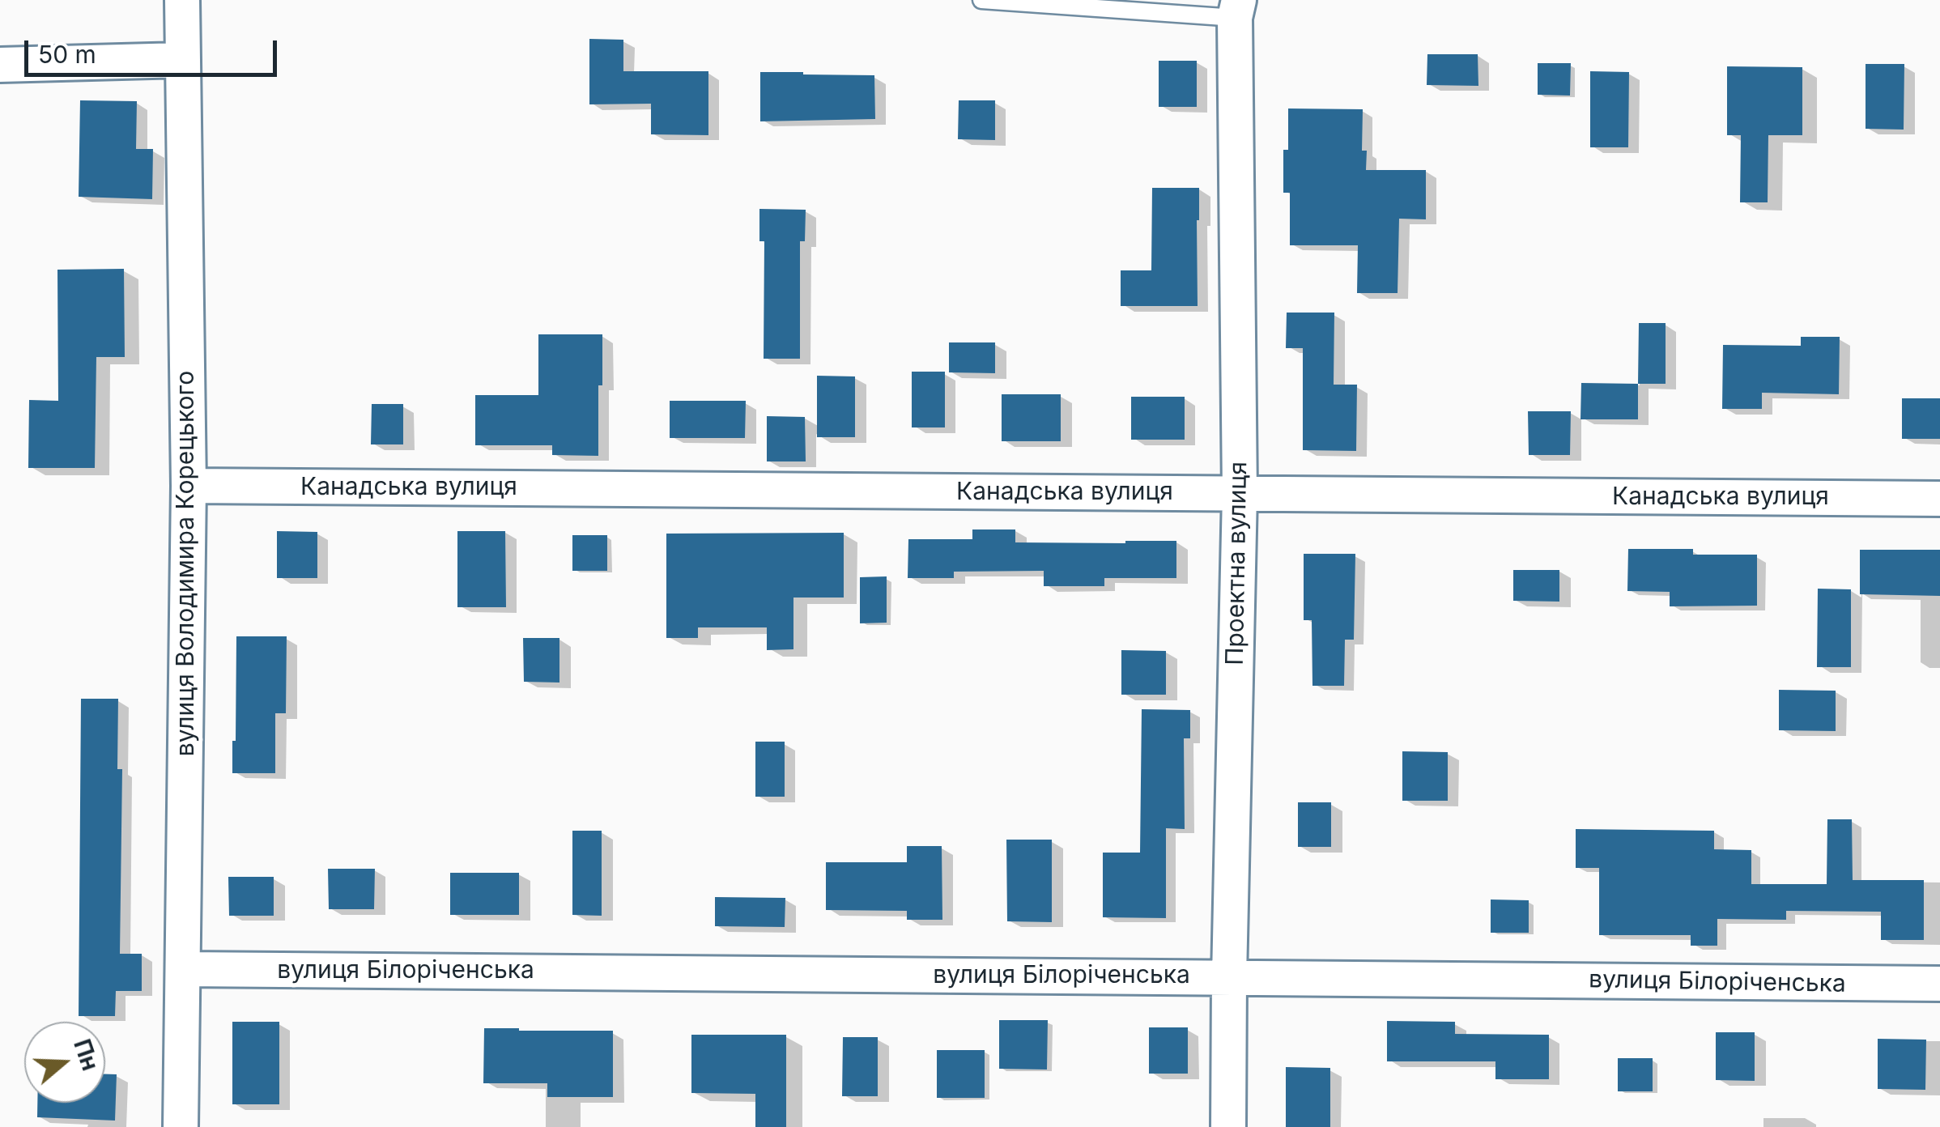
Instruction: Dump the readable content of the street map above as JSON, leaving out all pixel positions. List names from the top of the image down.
{
  "streets": {
    "street": [
      "Канадська вулиця",
      "вулиця Володимира Корецького",
      "Проектна вулиця",
      "вулиця Білоріченська"
    ]
  },
  "crossings": [
    ["Канадська вулиця", "вулиця Володимира Корецького"],
    ["Канадська вулиця", "Проектна вулиця"],
    ["вулиця Володимира Корецького", "вулиця Білоріченська"],
    ["Проектна вулиця", "вулиця Білоріченська"]
  ],
  "scale_bar": "50 m",
  "north": "right"
}
